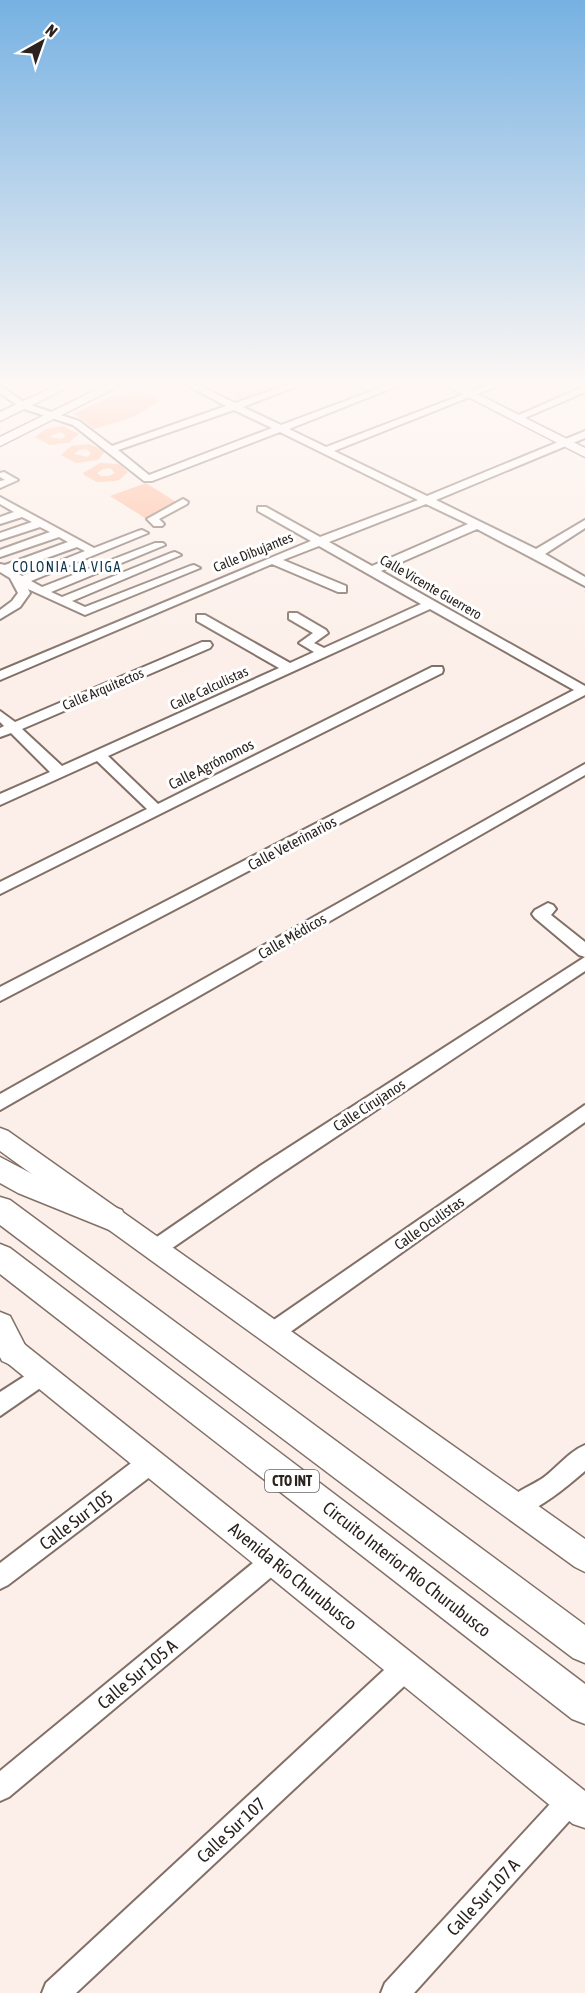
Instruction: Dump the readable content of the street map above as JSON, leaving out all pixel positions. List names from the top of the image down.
{
  "streets": {
    "highway": ["CTO INT", "Circuito Interior Río Churubusco"],
    "main road": ["Avenida Río Churubusco"],
    "street": [
      "Calle Dibujantes",
      "Calle Vicente Guerrero",
      "Calle Calculistas",
      "Calle Arquitectos",
      "Calle Agrónomos",
      "Calle Veterinarios",
      "Calle Médicos",
      "Calle Cirujanos",
      "Calle Oculistas",
      "Calle Sur 105",
      "Calle Sur 105 A",
      "Calle Sur 107",
      "Calle Sur 107 A"
    ]
  },
  "crossings": [
    ["Calle Dibujantes", "Calle Vicente Guerrero"],
    ["Calle Vicente Guerrero", "Calle Calculistas"],
    ["Calle Vicente Guerrero", "Calle Veterinarios"],
    ["Calle Sur 105", "Avenida Río Churubusco"],
    ["Avenida Río Churubusco", "Calle Sur 105 A"],
    ["Avenida Río Churubusco", "Calle Sur 107"],
    ["Avenida Río Churubusco", "Calle Sur 107 A"]
  ],
  "districts": ["COLONIA LA VIGA"],
  "north": "top right"
}
